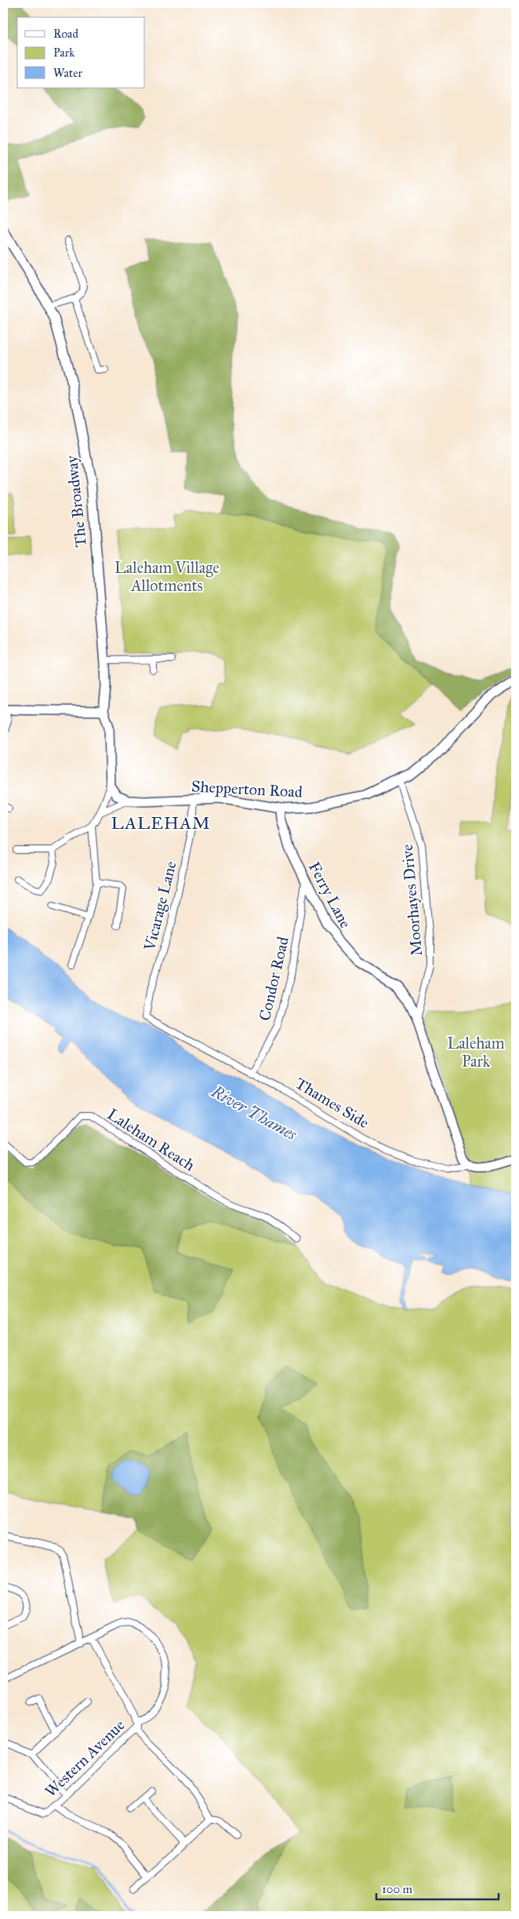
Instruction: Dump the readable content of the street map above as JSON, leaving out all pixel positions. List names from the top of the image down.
{
  "streets": {
    "main road": [
      "The Broadway",
      "Shepperton Road",
      "Ferry Lane",
      "Thames Side"
    ],
    "street": [
      "Moorhayes Drive",
      "Vicarage Lane",
      "Condor Road",
      "Laleham Reach",
      "Western Avenue"
    ]
  },
  "crossings": [
    ["The Broadway", "Shepperton Road"],
    ["Shepperton Road", "Ferry Lane"],
    ["Shepperton Road", "Moorhayes Drive"],
    ["Shepperton Road", "Vicarage Lane"],
    ["Ferry Lane", "Moorhayes Drive"],
    ["Ferry Lane", "Condor Road"],
    ["Ferry Lane", "Thames Side"],
    ["Vicarage Lane", "Thames Side"],
    ["Condor Road", "Thames Side"]
  ],
  "districts": ["LALEHAM"],
  "water": ["River Thames"],
  "parks": ["Laleham Village Allotments", "Laleham Park"],
  "legend": ["Road", "Park", "Water"],
  "scale_bar": "100 m"
}
